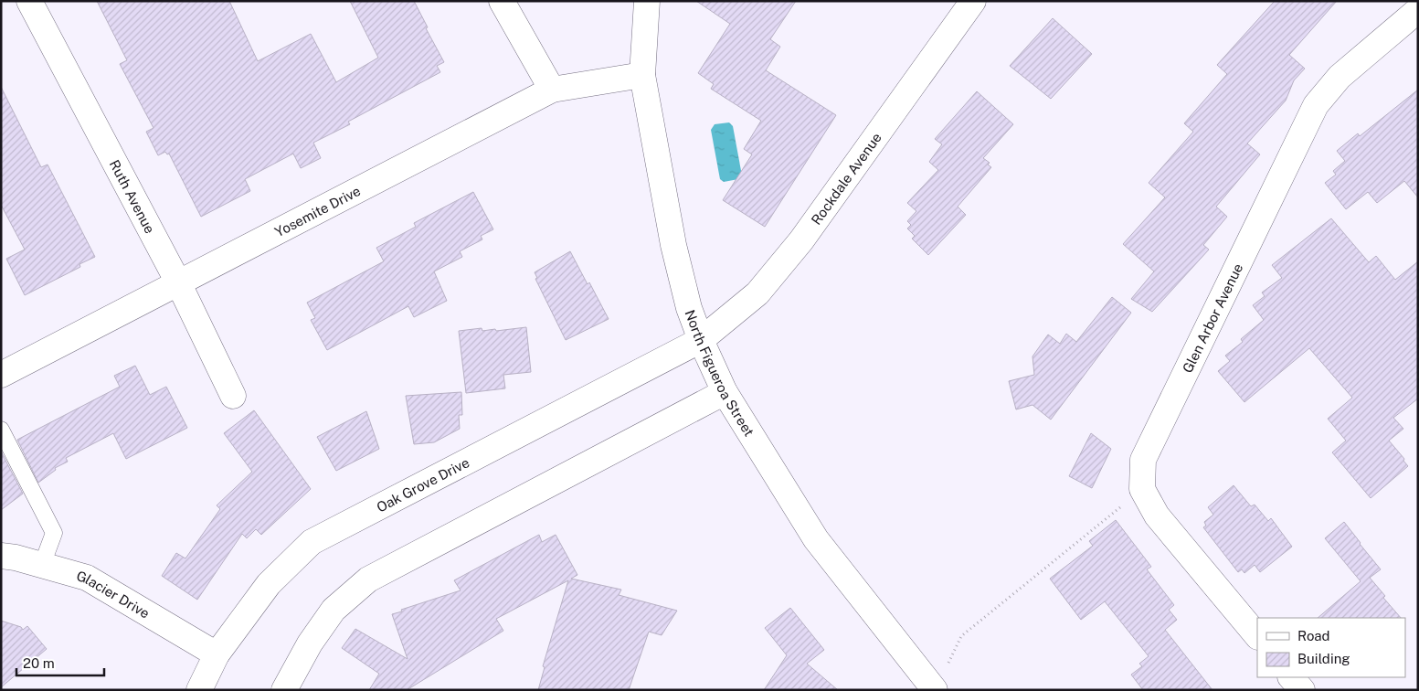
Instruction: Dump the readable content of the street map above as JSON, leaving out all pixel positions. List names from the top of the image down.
{
  "streets": {
    "street": [
      "Rockdale Avenue",
      "Ruth Avenue",
      "Yosemite Drive",
      "Glen Arbor Avenue",
      "North Figueroa Street",
      "Oak Grove Drive",
      "Glacier Drive"
    ]
  },
  "crossings": [
    ["Rockdale Avenue", "North Figueroa Street"],
    ["Rockdale Avenue", "Oak Grove Drive"],
    ["Ruth Avenue", "Yosemite Drive"],
    ["Yosemite Drive", "North Figueroa Street"],
    ["North Figueroa Street", "Oak Grove Drive"],
    ["Oak Grove Drive", "Glacier Drive"]
  ],
  "legend": ["Road", "Building"],
  "scale_bar": "20 m"
}
